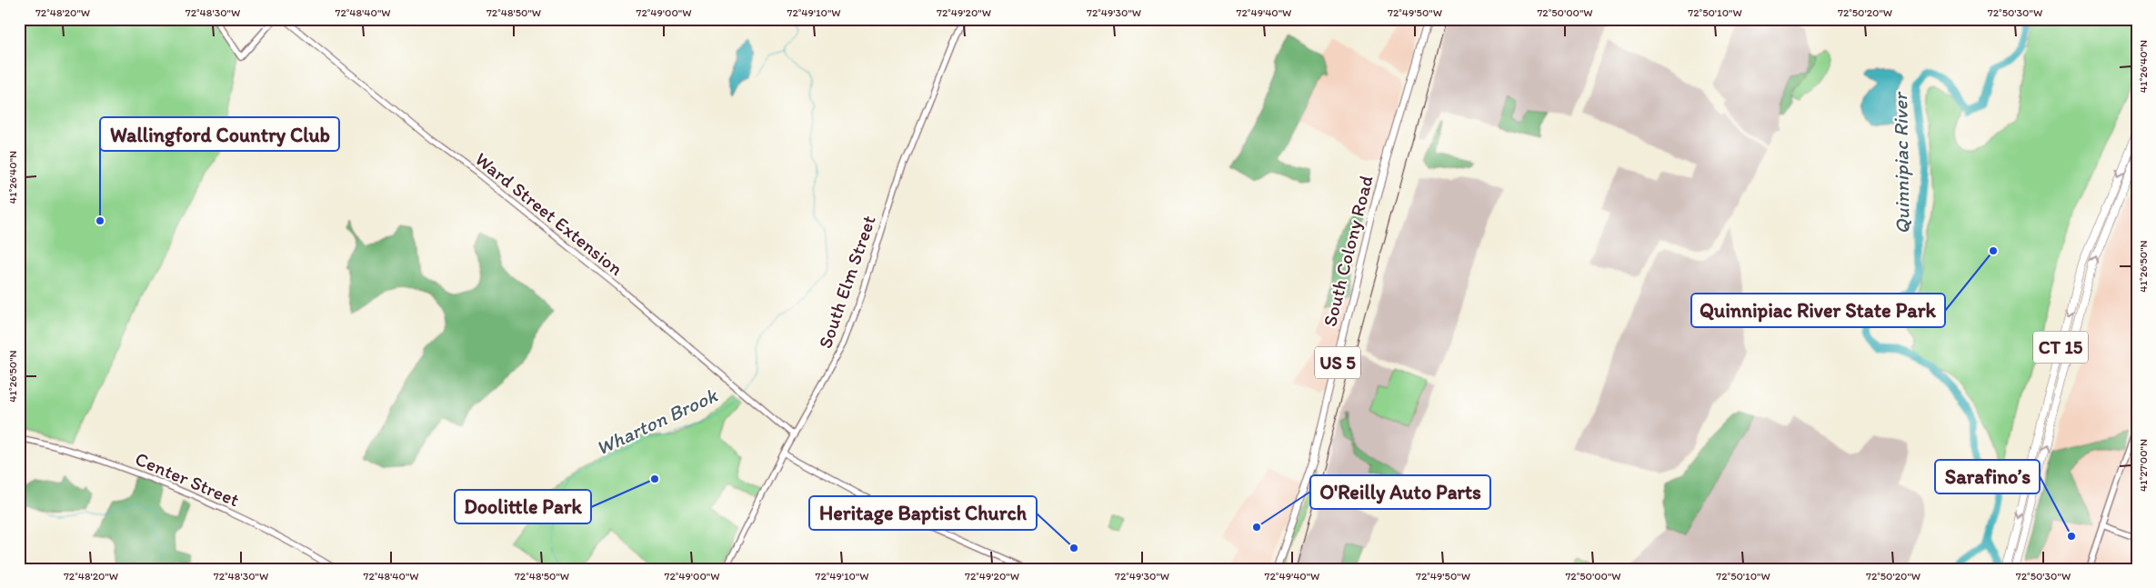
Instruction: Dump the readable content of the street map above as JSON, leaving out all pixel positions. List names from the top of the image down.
{
  "streets": {
    "highway": ["CT 15"],
    "main road": [
      "Ward Street Extension",
      "South Colony Road",
      "South Elm Street",
      "US 5",
      "Center Street"
    ]
  },
  "crossings": [
    ["Ward Street Extension", "South Elm Street"]
  ],
  "water": ["Quinnipiac River", "Wharton Brook"],
  "places": [
    "Wallingford Country Club",
    "Quinnipiac River State Park",
    "Doolittle Park",
    "O'Reilly Auto Parts",
    "Sarafino’s",
    "Heritage Baptist Church"
  ],
  "coordinates": [
    "72°48'20\"W",
    "72°48'30\"W",
    "72°48'40\"W",
    "72°48'50\"W",
    "72°49'00\"W",
    "72°49'10\"W",
    "72°49'20\"W",
    "72°49'30\"W",
    "72°49'40\"W",
    "72°49'50\"W",
    "72°50'00\"W",
    "72°50'10\"W",
    "72°50'20\"W",
    "72°50'30\"W",
    "41°26'40\"N",
    "41°26'50\"N",
    "41°27'00\"N"
  ]
}
